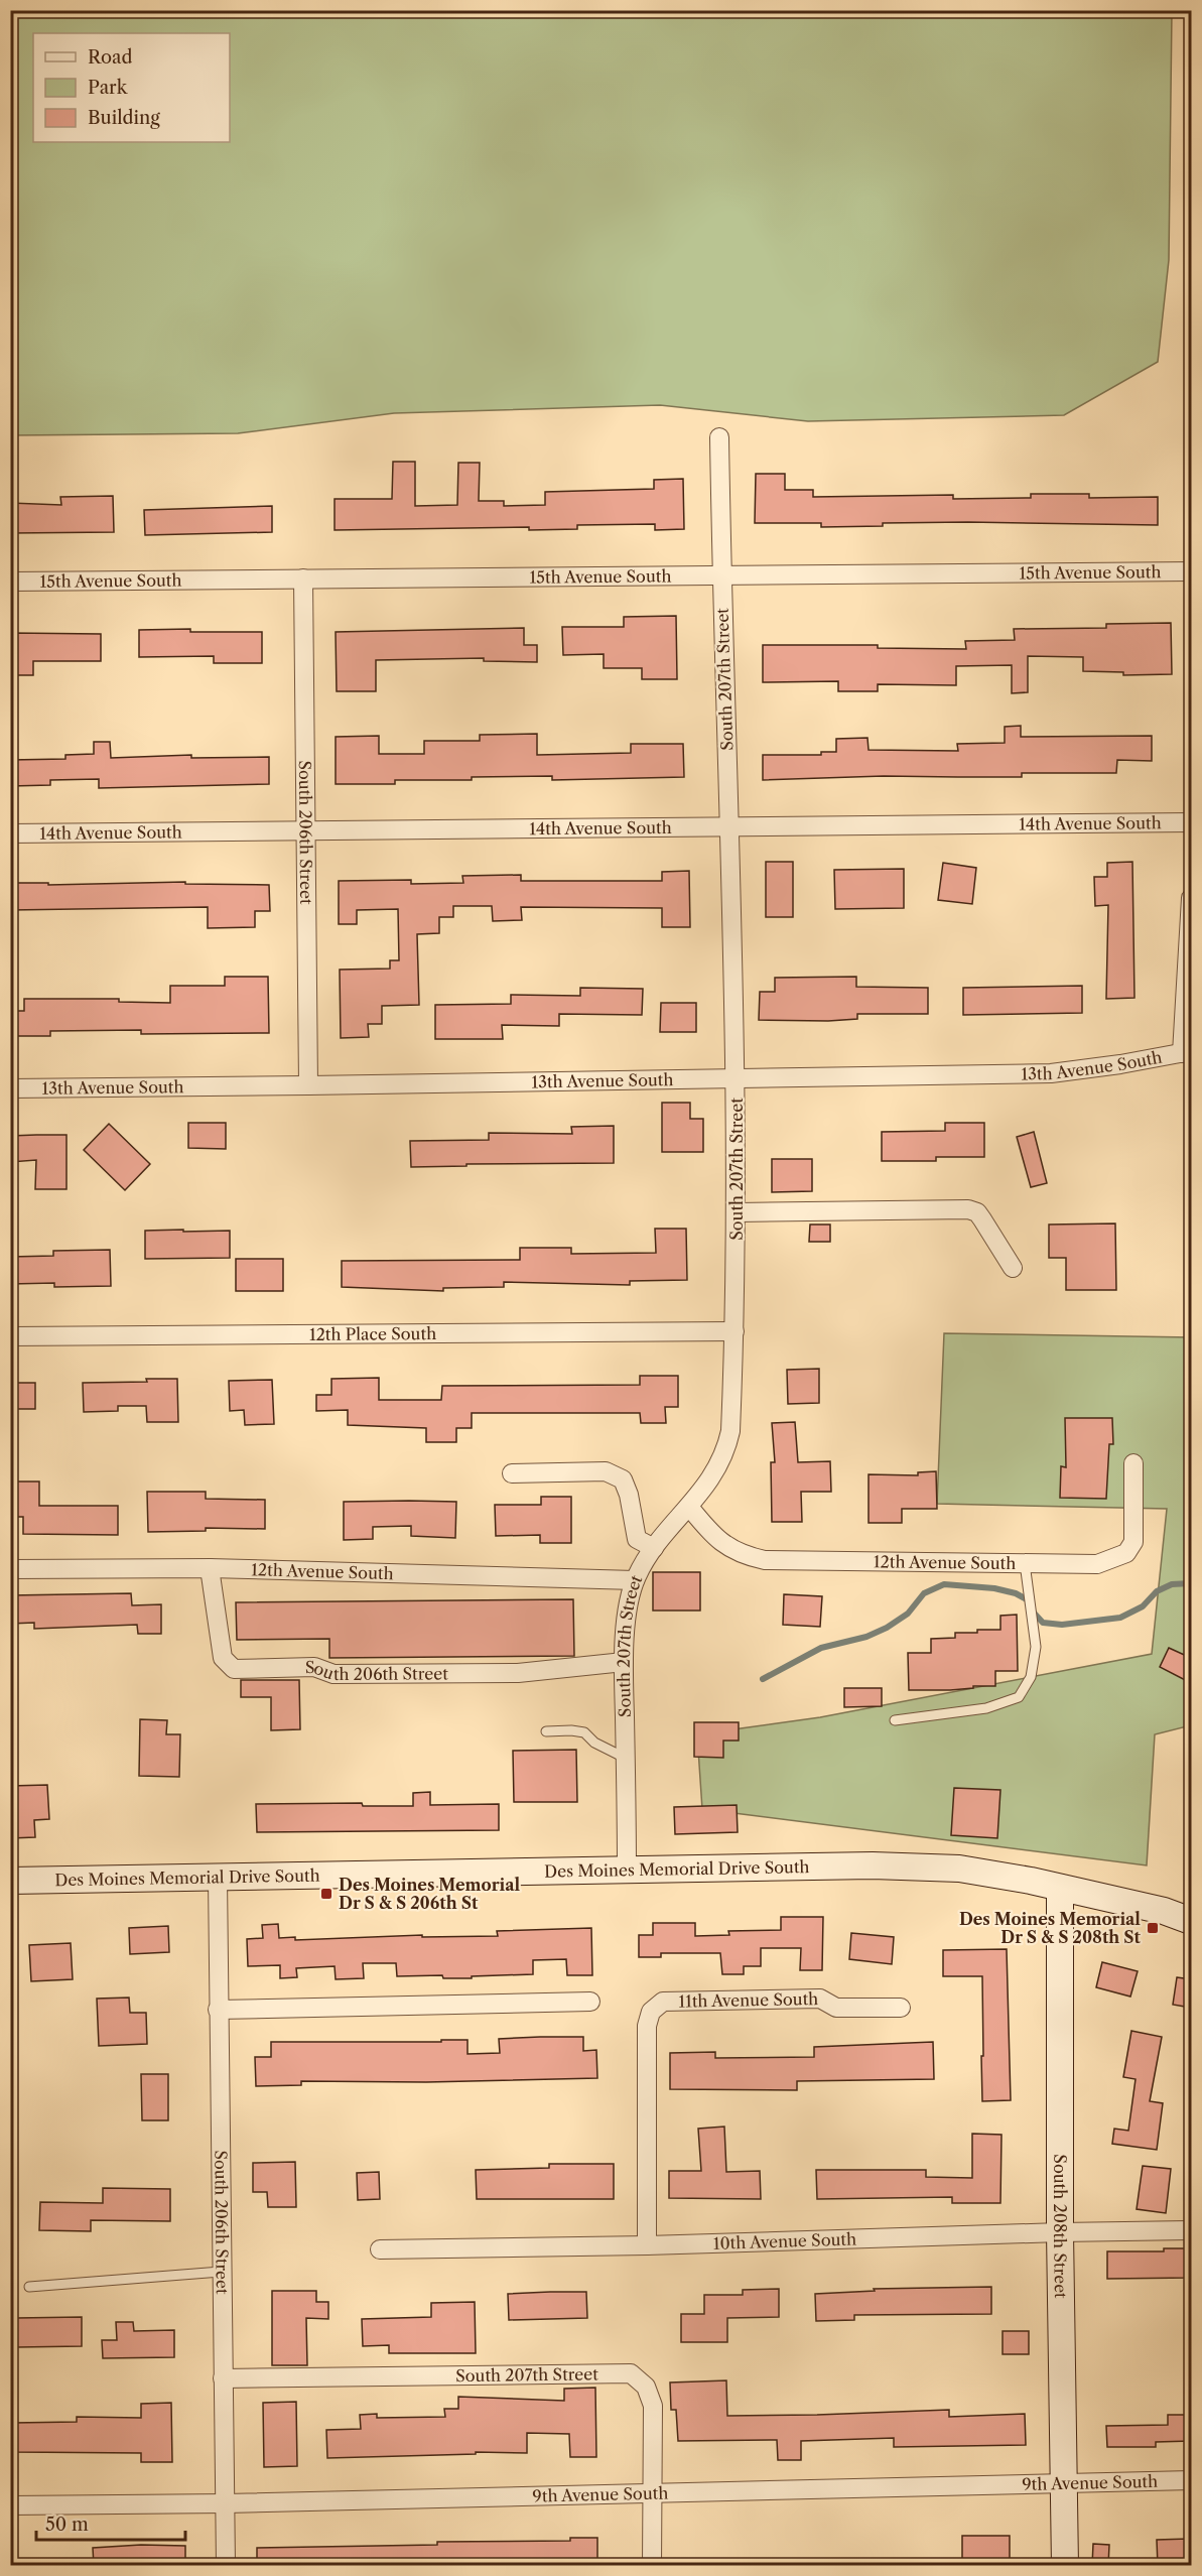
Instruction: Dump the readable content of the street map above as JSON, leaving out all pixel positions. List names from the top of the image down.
{
  "streets": {
    "main road": ["Des Moines Memorial Drive South", "South 208th Street"],
    "street": [
      "15th Avenue South",
      "South 207th Street",
      "14th Avenue South",
      "South 206th Street",
      "13th Avenue South",
      "12th Place South",
      "12th Avenue South",
      "11th Avenue South",
      "10th Avenue South",
      "9th Avenue South"
    ]
  },
  "crossings": [
    ["15th Avenue South", "South 207th Street"],
    ["15th Avenue South", "South 206th Street"],
    ["South 207th Street", "14th Avenue South"],
    ["South 207th Street", "South 206th Street"],
    ["South 207th Street", "13th Avenue South"],
    ["South 207th Street", "12th Place South"],
    ["South 207th Street", "12th Avenue South"],
    ["South 207th Street", "Des Moines Memorial Drive South"],
    ["South 207th Street", "9th Avenue South"],
    ["14th Avenue South", "South 206th Street"],
    ["South 206th Street", "13th Avenue South"],
    ["South 206th Street", "12th Avenue South"],
    ["South 206th Street", "Des Moines Memorial Drive South"],
    ["South 206th Street", "9th Avenue South"],
    ["Des Moines Memorial Drive South", "South 208th Street"],
    ["11th Avenue South", "10th Avenue South"],
    ["South 208th Street", "10th Avenue South"],
    ["South 208th Street", "9th Avenue South"]
  ],
  "places": {
    "transit": ["Des Moines Memorial Dr S & S 206th St", "Des Moines Memorial Dr S & S 208th St"]
  },
  "legend": ["Road", "Park", "Building"],
  "scale_bar": "50 m"
}
